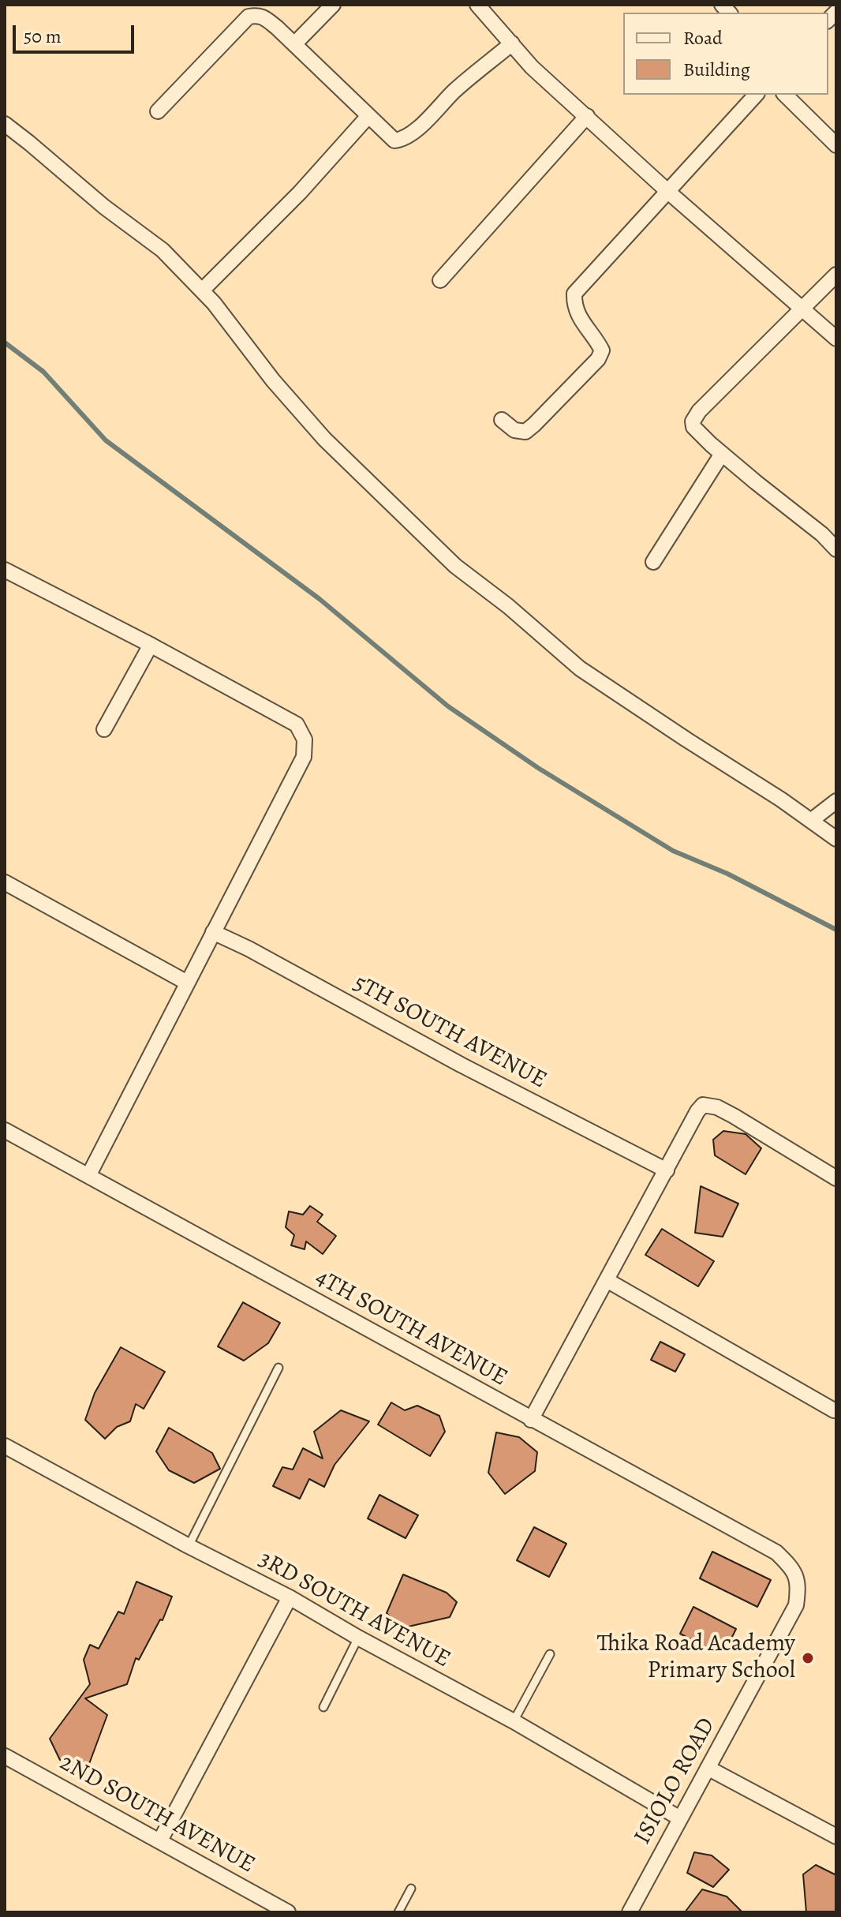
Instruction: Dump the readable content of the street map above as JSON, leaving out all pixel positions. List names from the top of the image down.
{
  "streets": {
    "street": [
      "5TH SOUTH AVENUE",
      "4TH SOUTH AVENUE",
      "3RD SOUTH AVENUE",
      "ISIOLO ROAD",
      "2ND SOUTH AVENUE"
    ]
  },
  "crossings": [
    ["4TH SOUTH AVENUE", "ISIOLO ROAD"],
    ["3RD SOUTH AVENUE", "ISIOLO ROAD"]
  ],
  "places": ["Thika Road Academy Primary School"],
  "legend": ["Road", "Building"],
  "scale_bar": "50 m"
}
